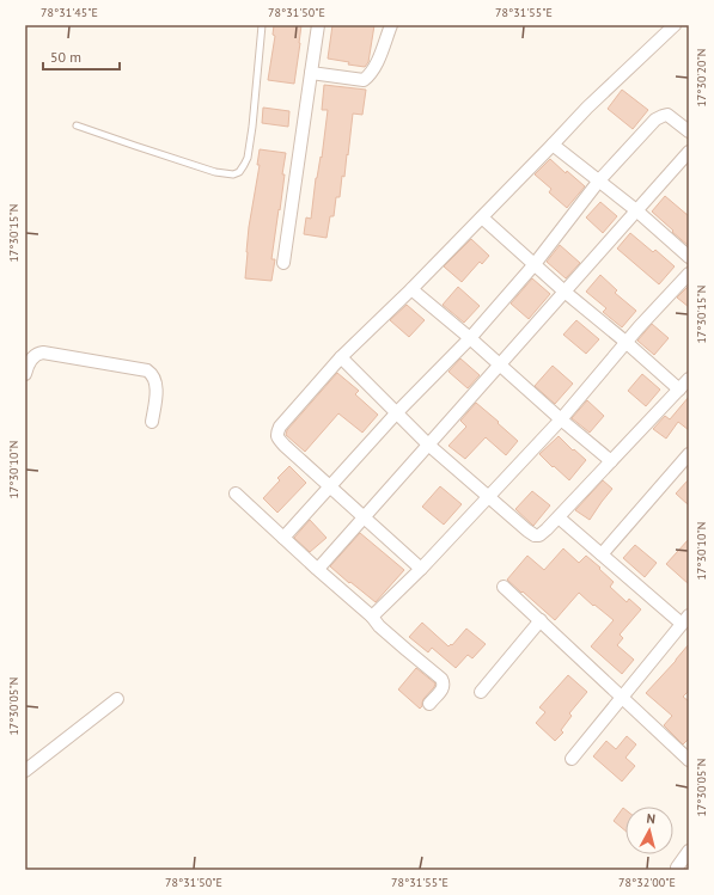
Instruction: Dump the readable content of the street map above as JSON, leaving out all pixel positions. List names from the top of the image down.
{
  "scale_bar": "50 m",
  "north": "top",
  "coordinates": [
    "78°31'45\"E",
    "78°31'50\"E",
    "78°31'55\"E",
    "17°30'20\"N",
    "17°30'15\"N",
    "17°30'10\"N",
    "17°30'05\"N",
    "78°32'00\"E"
  ]
}
